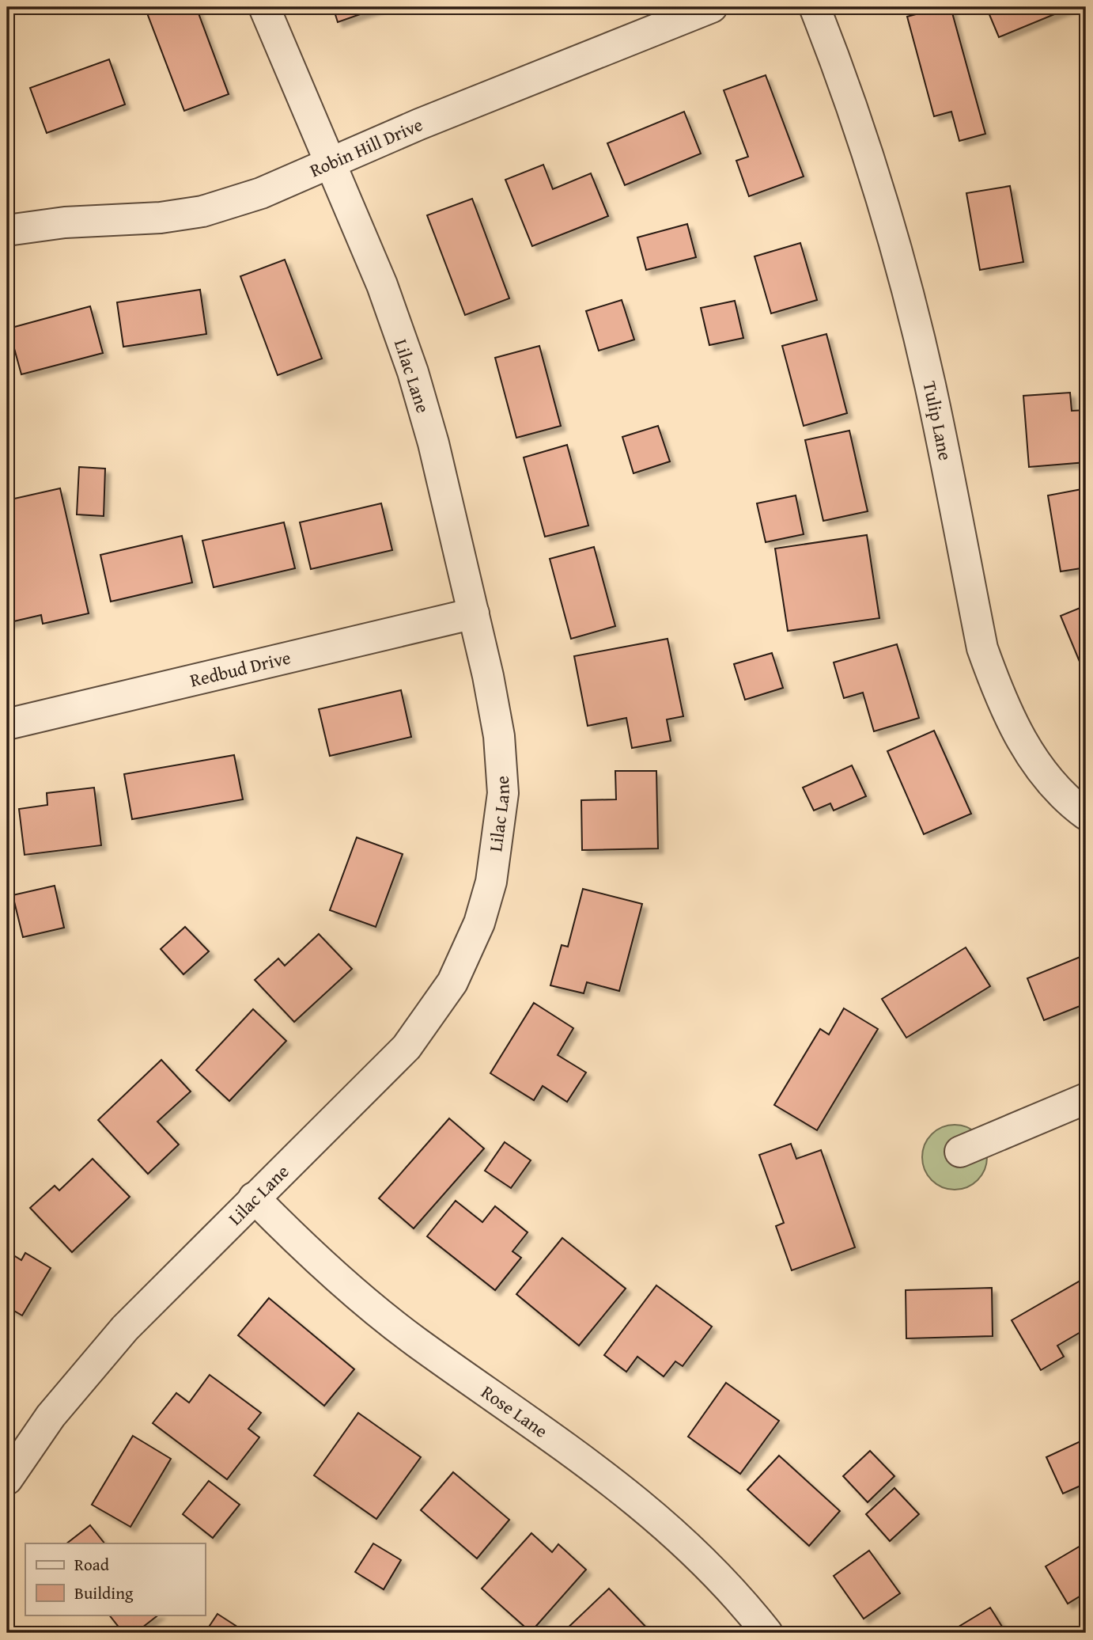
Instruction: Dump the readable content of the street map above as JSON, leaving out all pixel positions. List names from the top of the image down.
{
  "streets": {
    "street": [
      "Robin Hill Drive",
      "Lilac Lane",
      "Tulip Lane",
      "Redbud Drive",
      "Rose Lane"
    ]
  },
  "crossings": [
    ["Robin Hill Drive", "Lilac Lane"],
    ["Lilac Lane", "Redbud Drive"],
    ["Lilac Lane", "Rose Lane"]
  ],
  "legend": ["Road", "Building"]
}
